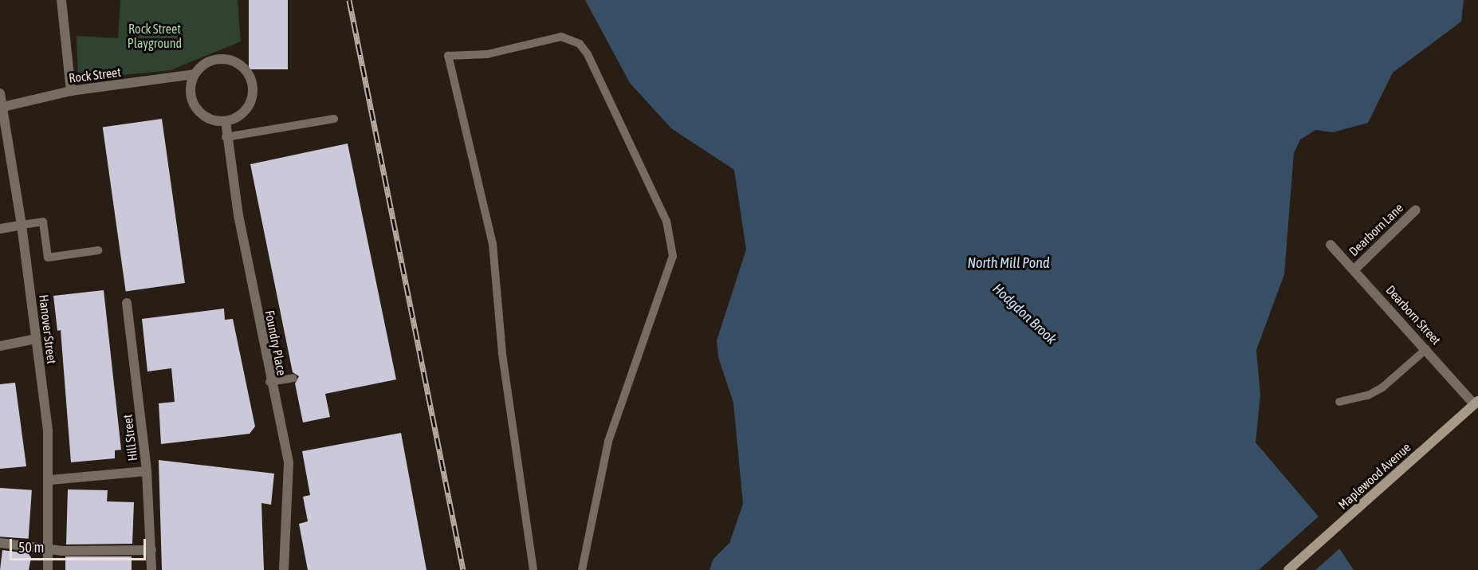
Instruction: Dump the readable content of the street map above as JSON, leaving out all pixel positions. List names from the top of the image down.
{
  "streets": {
    "street": [
      "Rock Street",
      "Dearborn Lane",
      "Dearborn Street",
      "Hanover Street",
      "Foundry Place",
      "Hill Street",
      "Maplewood Avenue"
    ]
  },
  "crossings": [
    ["Rock Street", "Hanover Street"],
    ["Rock Street", "Foundry Place"],
    ["Dearborn Lane", "Dearborn Street"],
    ["Dearborn Street", "Maplewood Avenue"]
  ],
  "water": ["North Mill Pond", "Hodgdon Brook"],
  "parks": ["Rock Street Playground"],
  "scale_bar": "50 m"
}
